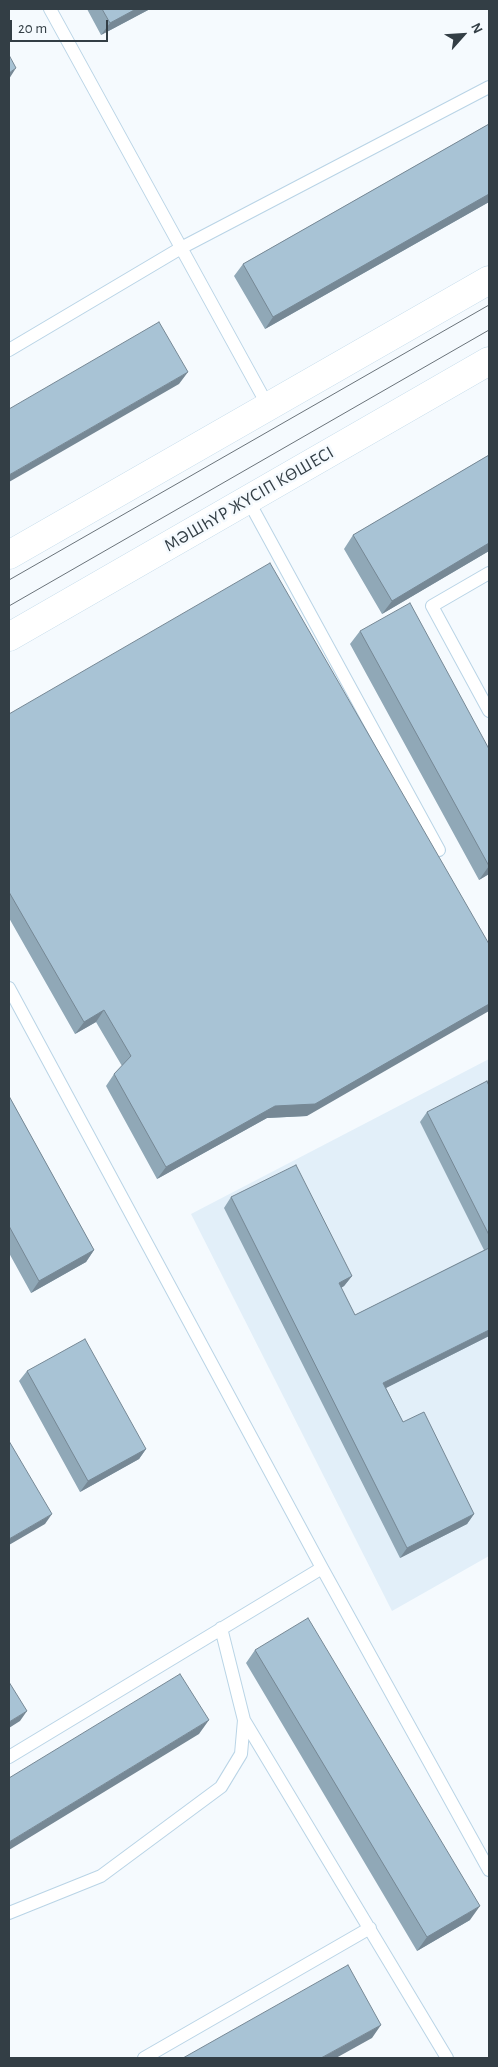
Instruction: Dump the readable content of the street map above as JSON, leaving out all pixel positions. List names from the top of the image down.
{
  "streets": {
    "street": ["МӘШҺҮР ЖҮСІП КӨШЕСІ"]
  },
  "scale_bar": "20 m",
  "north": "top right"
}
